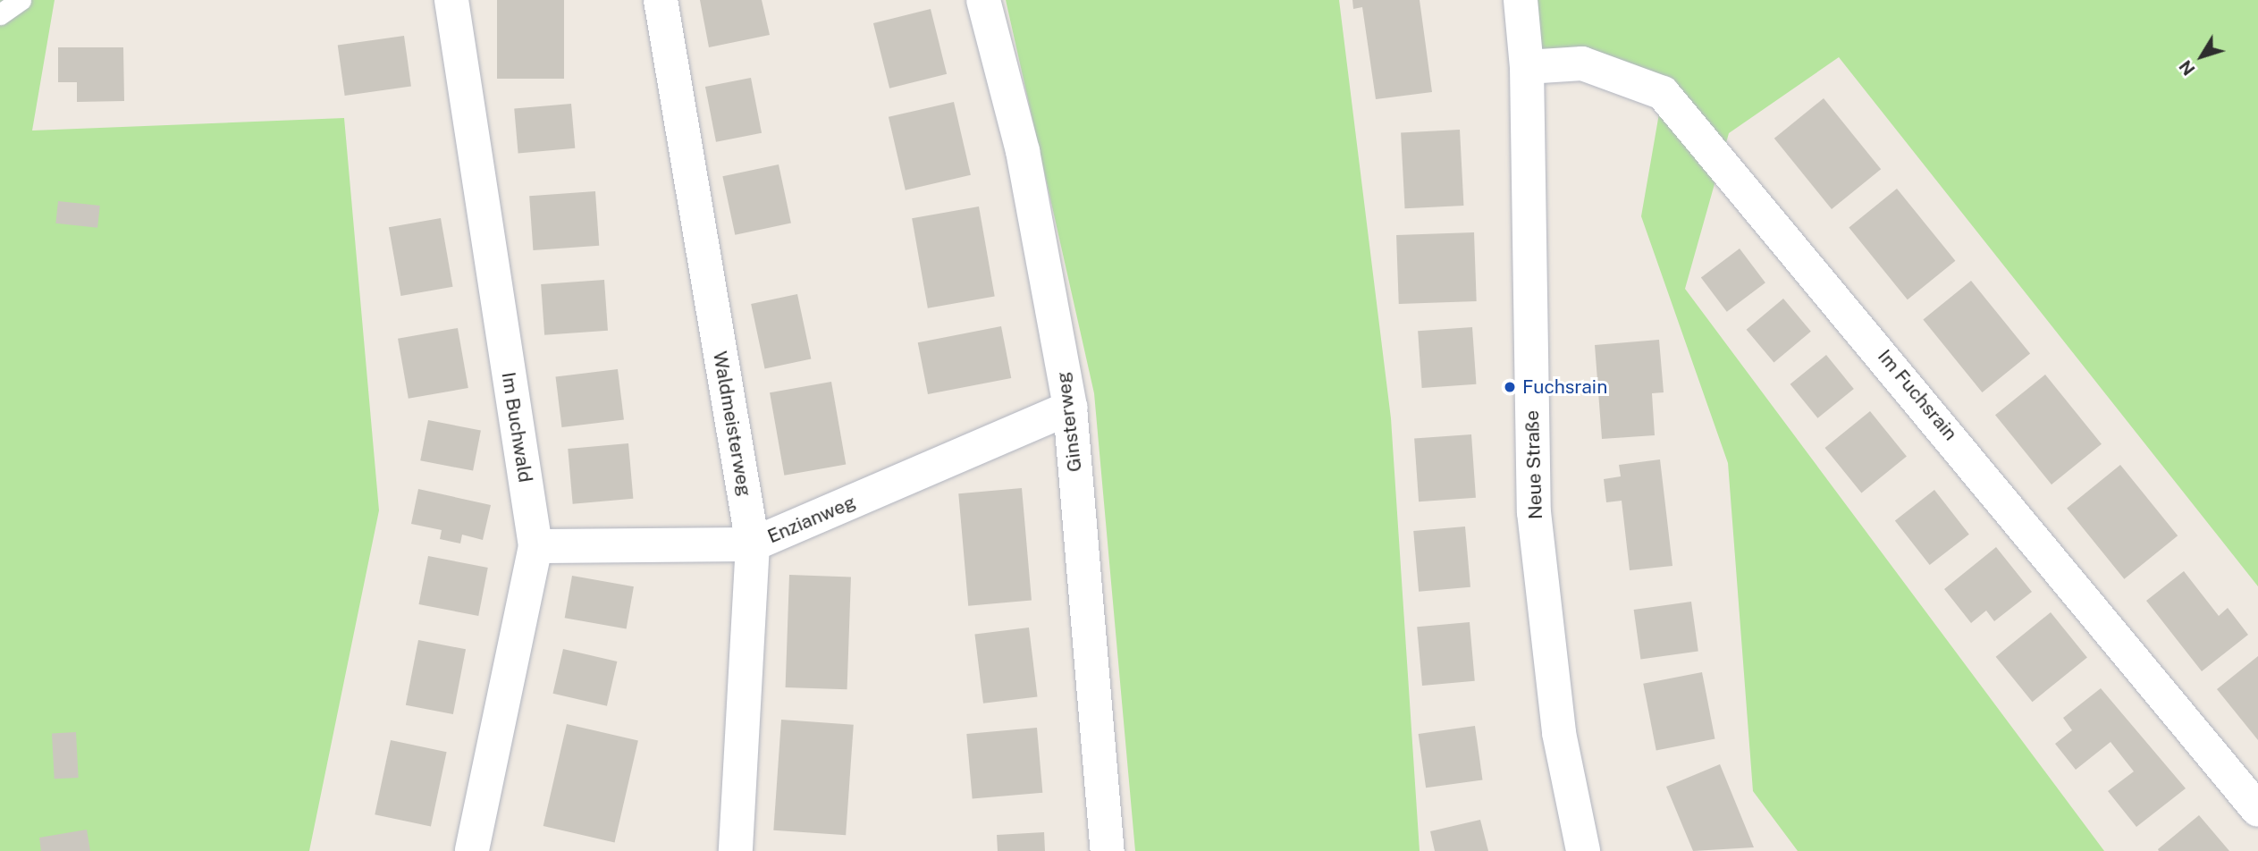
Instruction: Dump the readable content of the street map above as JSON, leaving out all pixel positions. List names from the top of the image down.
{
  "streets": {
    "street": [
      "Im Fuchsrain",
      "Ginsterweg",
      "Waldmeisterweg",
      "Im Buchwald",
      "Neue Straße",
      "Enzianweg"
    ]
  },
  "crossings": [
    ["Im Fuchsrain", "Neue Straße"],
    ["Ginsterweg", "Enzianweg"],
    ["Waldmeisterweg", "Enzianweg"],
    ["Im Buchwald", "Enzianweg"]
  ],
  "places": ["Fuchsrain"],
  "north": "bottom left"
}
